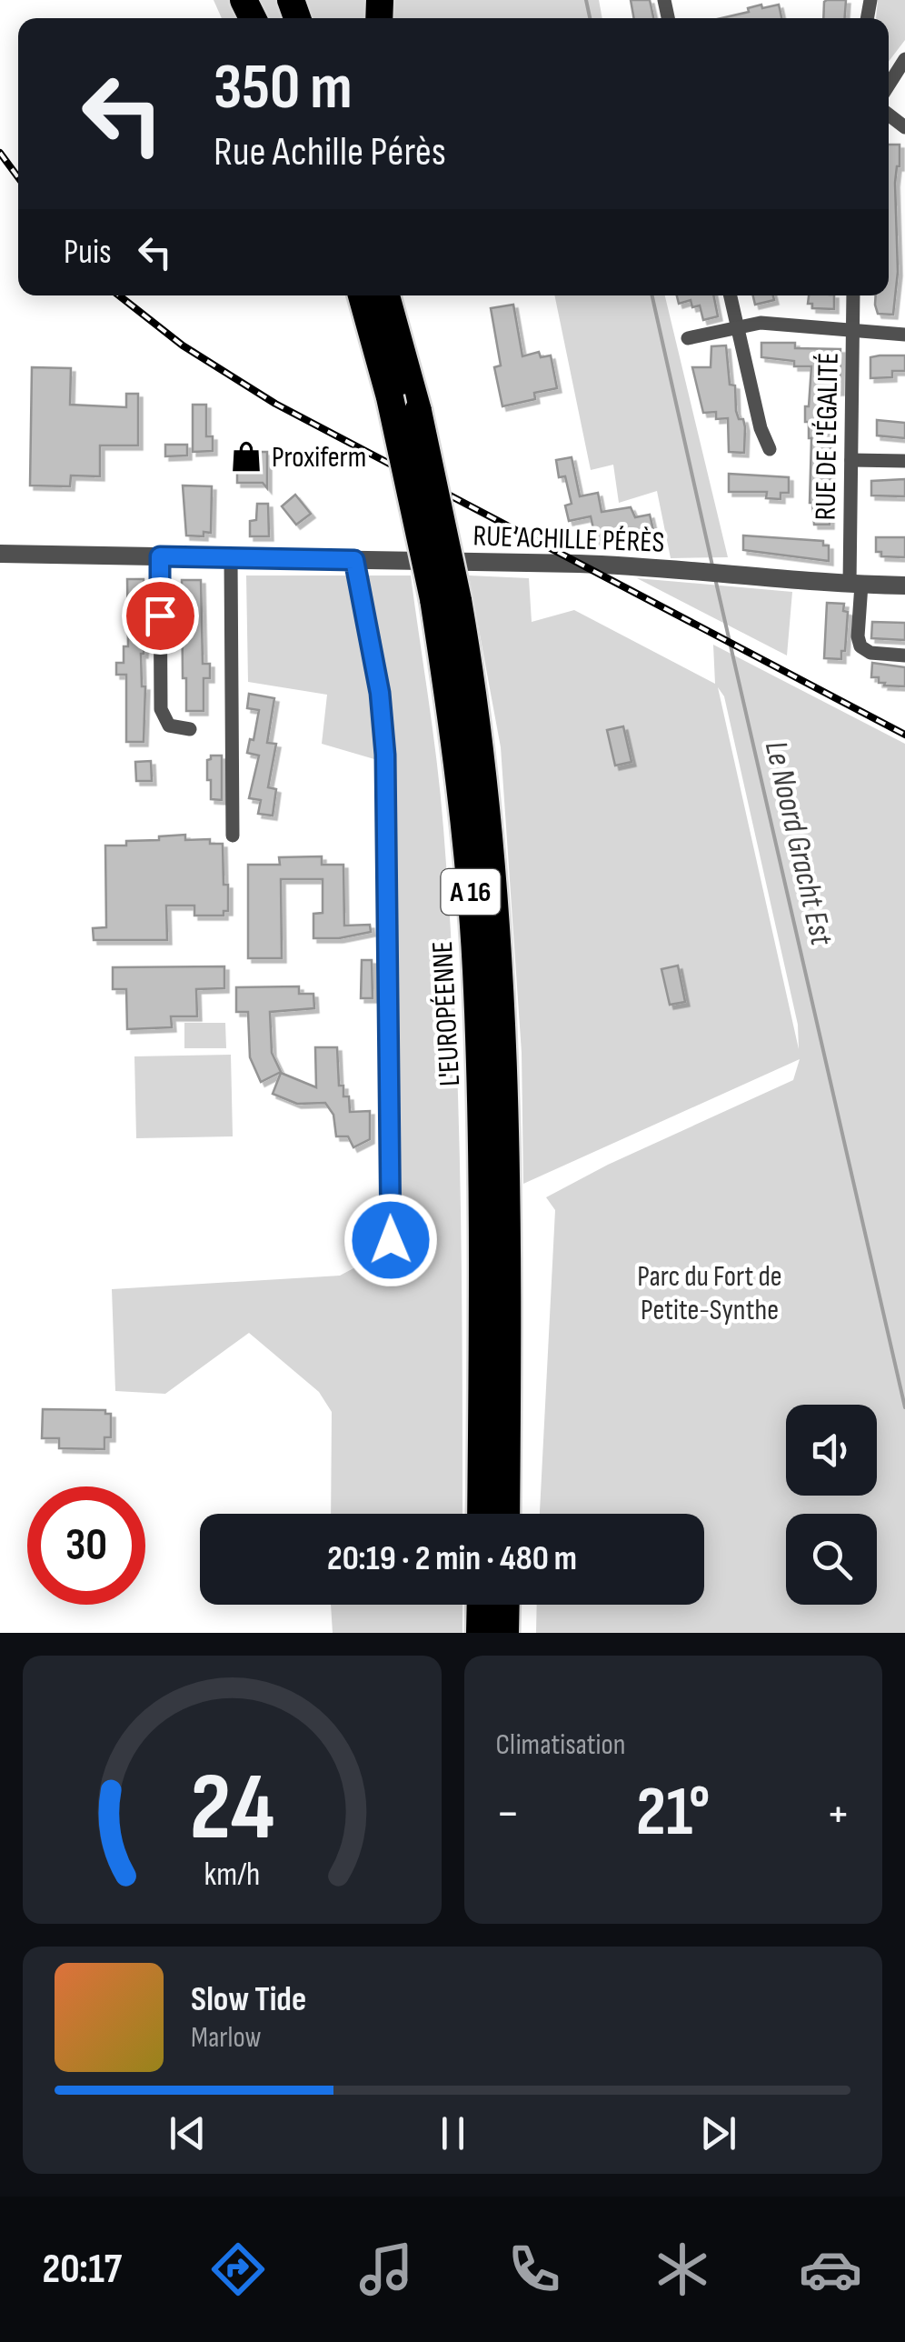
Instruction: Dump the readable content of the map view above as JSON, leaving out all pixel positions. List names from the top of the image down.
{
  "streets": {
    "highway": ["A 16", "L'EUROPÉENNE"],
    "street": ["RUE DE L'ÉGALITÉ", "RUE ACHILLE PÉRÈS"]
  },
  "crossings": [
    ["RUE DE L'ÉGALITÉ", "RUE ACHILLE PÉRÈS"]
  ],
  "water": ["Le Noord Gracht Est"],
  "parks": ["Parc du Fort de Petite-Synthe"],
  "places": {
    "shop": ["Proxiferm"]
  },
  "page": {
    "turn": ["350 m", "Rue Achille Pérès"],
    "then": "Puis",
    "limit": "30",
    "trip": "20:19 · 2 min · 480 m",
    "tile": "Climatisation",
    "heat": ["−", "21°", "+"],
    "song": ["Slow Tide", "Marlow"],
    "tabs": "20:17",
    "gauge": ["24", "km/h"]
  }
}
